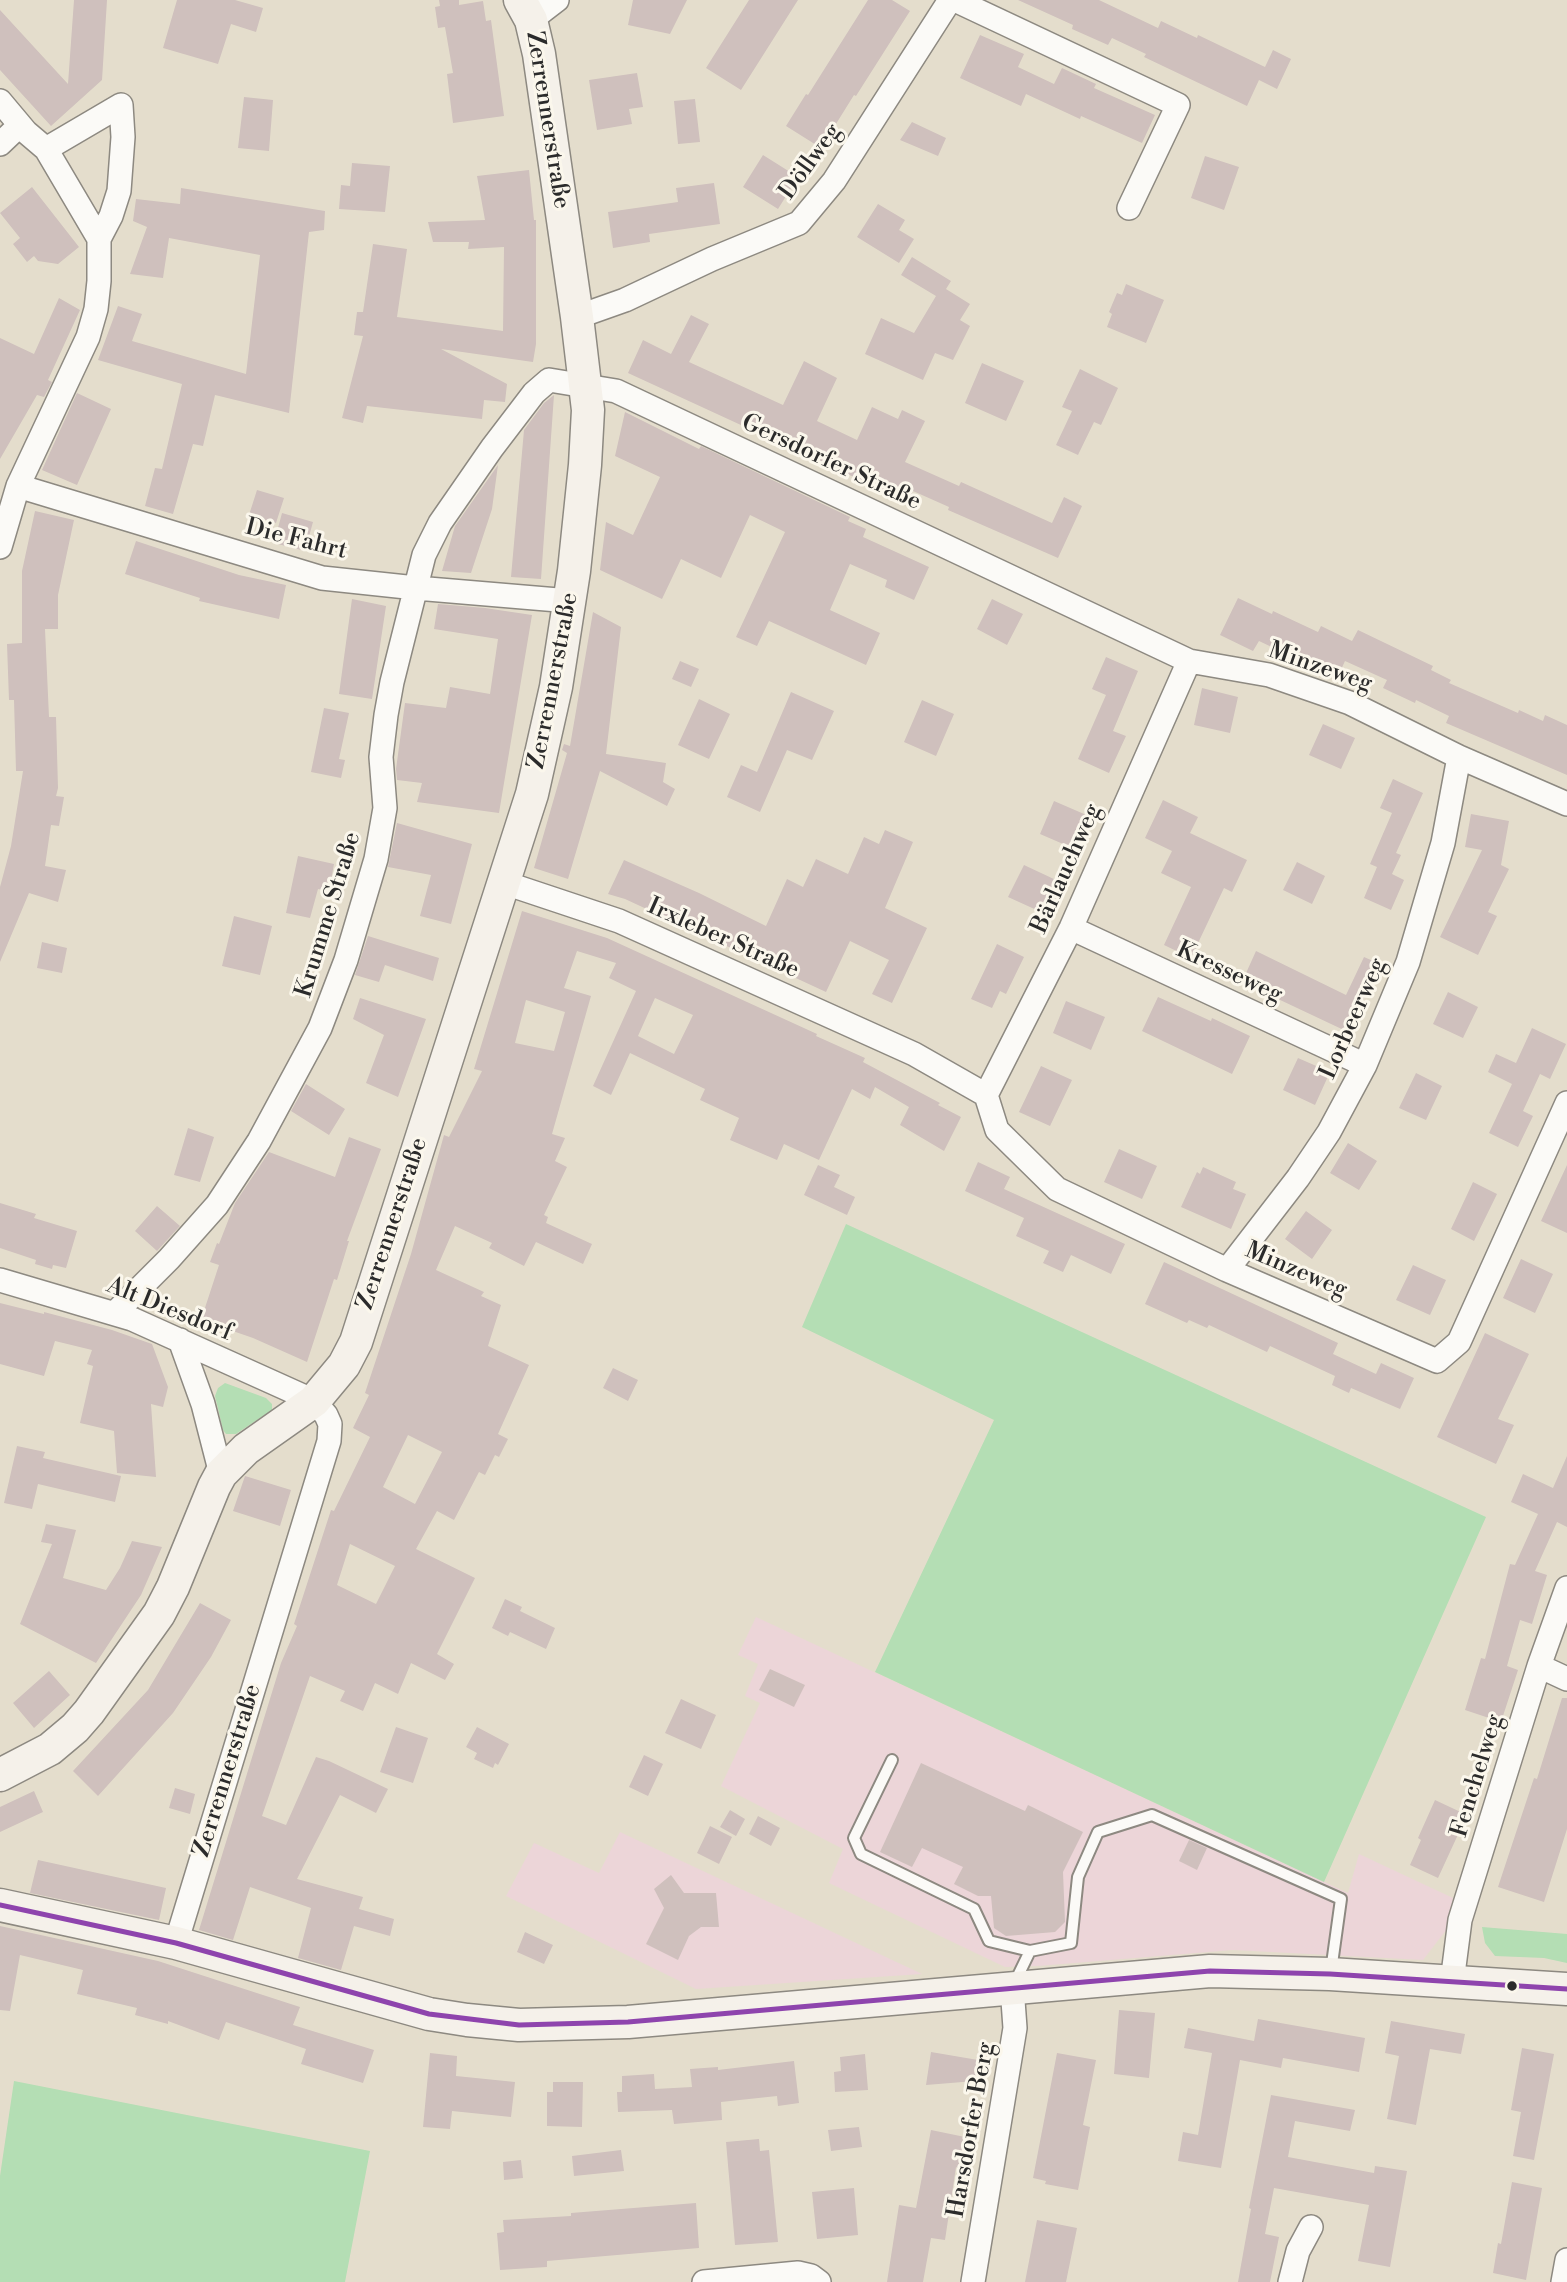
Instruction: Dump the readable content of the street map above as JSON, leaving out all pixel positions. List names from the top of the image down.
{
  "streets": {
    "main road": ["Zerrennerstraße"],
    "street": [
      "Döllweg",
      "Gersdorfer Straße",
      "Die Fahrt",
      "Minzeweg",
      "Bärlauchweg",
      "Krumme Straße",
      "Irxleber Straße",
      "Kresseweg",
      "Lorbeerweg",
      "Alt Diesdorf",
      "Fenchelweg",
      "Harsdorfer Berg"
    ]
  },
  "crossings": [
    ["Zerrennerstraße", "Döllweg"],
    ["Zerrennerstraße", "Gersdorfer Straße"],
    ["Zerrennerstraße", "Die Fahrt"],
    ["Zerrennerstraße", "Krumme Straße"],
    ["Zerrennerstraße", "Irxleber Straße"],
    ["Zerrennerstraße", "Alt Diesdorf"],
    ["Gersdorfer Straße", "Minzeweg"],
    ["Gersdorfer Straße", "Krumme Straße"],
    ["Die Fahrt", "Krumme Straße"],
    ["Minzeweg", "Bärlauchweg"],
    ["Minzeweg", "Irxleber Straße"],
    ["Minzeweg", "Lorbeerweg"],
    ["Bärlauchweg", "Irxleber Straße"],
    ["Bärlauchweg", "Kresseweg"],
    ["Krumme Straße", "Alt Diesdorf"],
    ["Kresseweg", "Lorbeerweg"]
  ]
}
